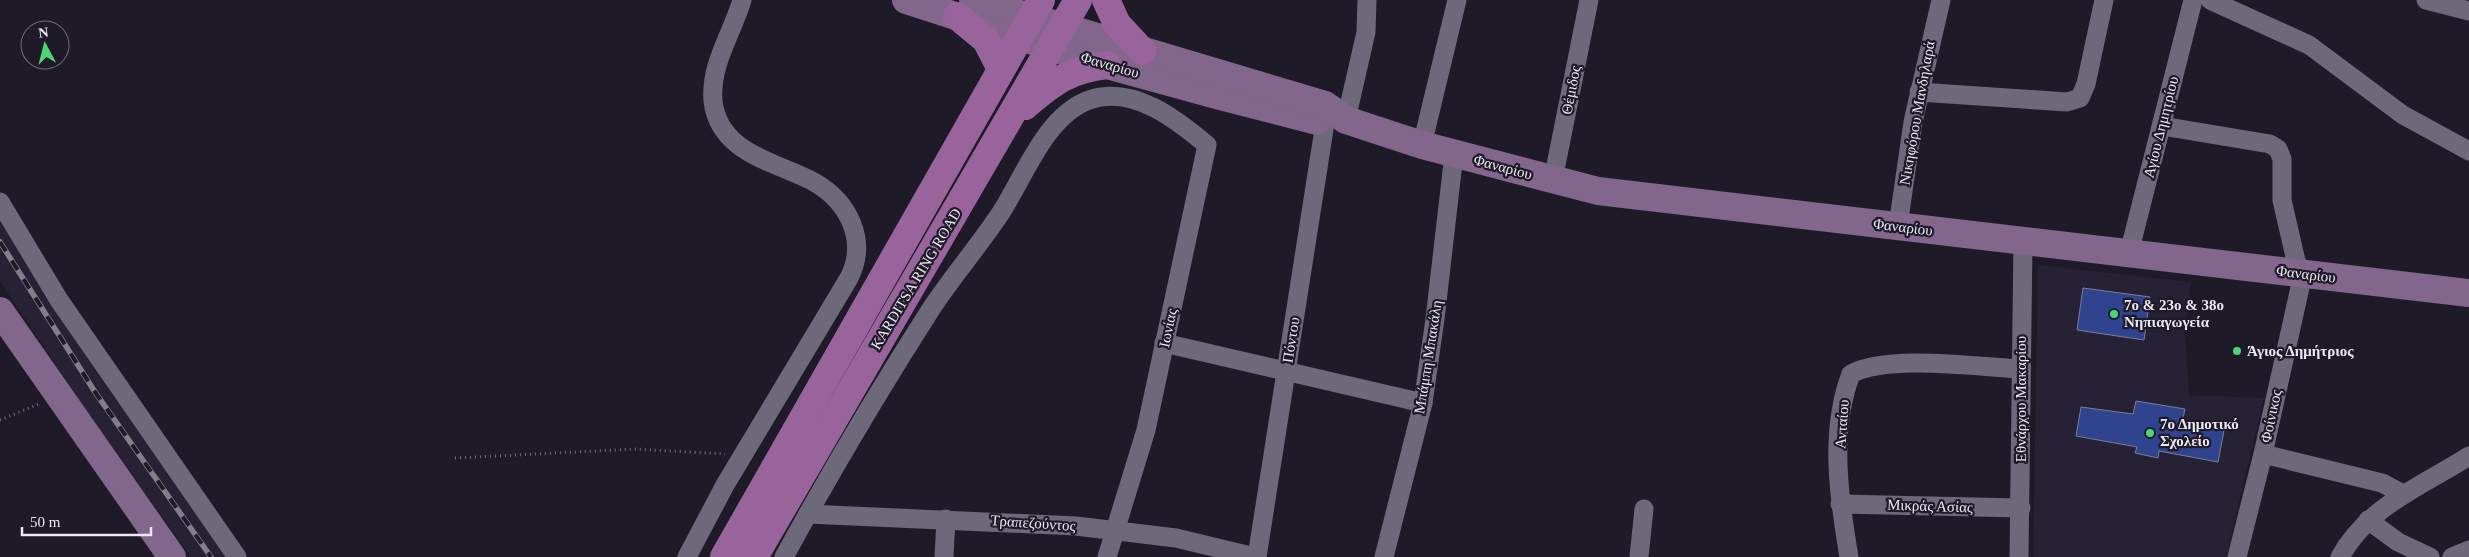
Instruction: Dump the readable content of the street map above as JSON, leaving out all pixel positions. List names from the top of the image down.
{
  "streets": {
    "main road": ["Φαναρίου", "KARDITSA RING ROAD"],
    "street": [
      "Θέμιδος",
      "Νικηφόρου Μανδηλαρά",
      "Αγίου Δημητρίου",
      "Ιωνίας",
      "Πόντου",
      "Μπάμπη Μπακάλη",
      "Εθνάρχου Μακαρίου",
      "Φοίνικος",
      "Ανταίου",
      "Μικράς Ασίας",
      "Τραπεζούντος"
    ]
  },
  "crossings": [
    ["Φαναρίου", "Θέμιδος"],
    ["Φαναρίου", "Νικηφόρου Μανδηλαρά"],
    ["Φαναρίου", "Αγίου Δημητρίου"],
    ["Φαναρίου", "KARDITSA RING ROAD"],
    ["Φαναρίου", "Πόντου"],
    ["Φαναρίου", "Μπάμπη Μπακάλη"],
    ["Φαναρίου", "Εθνάρχου Μακαρίου"],
    ["Φαναρίου", "Φοίνικος"],
    ["Ιωνίας", "Τραπεζούντος"],
    ["Πόντου", "Τραπεζούντος"],
    ["Εθνάρχου Μακαρίου", "Ανταίου"],
    ["Εθνάρχου Μακαρίου", "Μικράς Ασίας"],
    ["Ανταίου", "Μικράς Ασίας"]
  ],
  "places": ["7ο & 23ο & 38ο Νηπιαγωγεία", "Άγιος Δημήτριος", "7ο Δημοτικό Σχολείο"],
  "scale_bar": "50 m",
  "north": "top"
}
